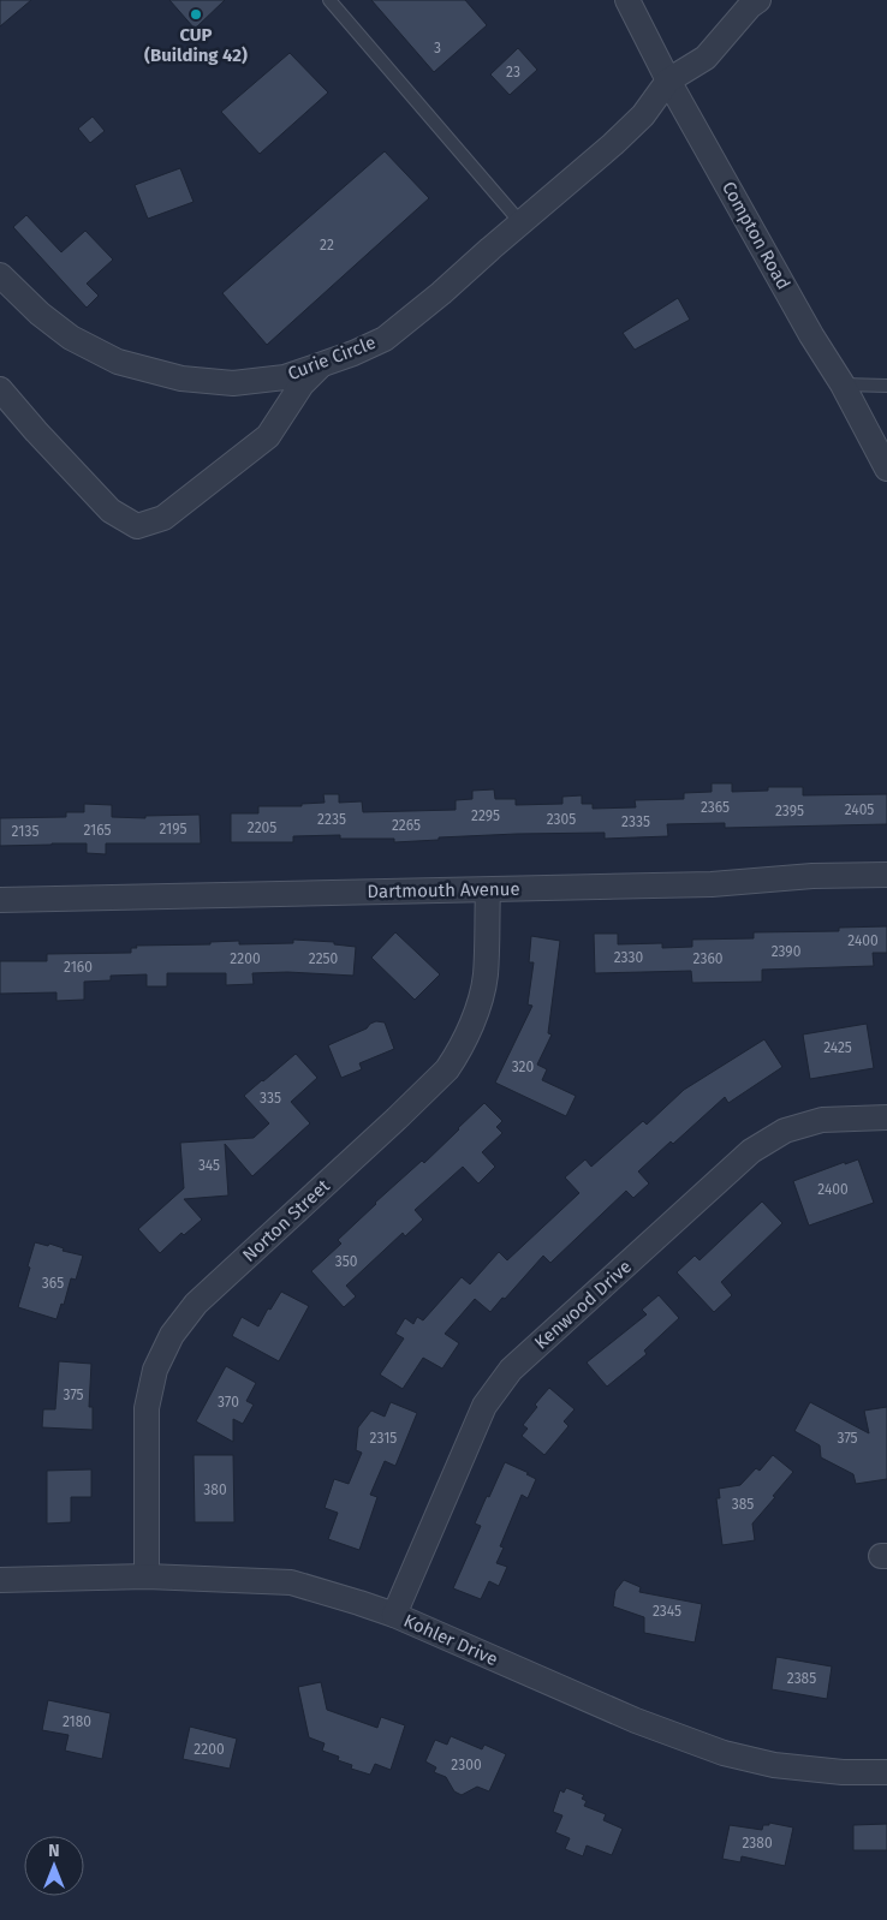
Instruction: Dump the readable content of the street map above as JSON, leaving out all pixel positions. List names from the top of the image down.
{
  "streets": {
    "street": [
      "Compton Road",
      "Curie Circle",
      "Dartmouth Avenue",
      "Norton Street",
      "Kenwood Drive",
      "Kohler Drive"
    ]
  },
  "crossings": [
    ["Compton Road", "Curie Circle"],
    ["Dartmouth Avenue", "Norton Street"],
    ["Norton Street", "Kohler Drive"],
    ["Kenwood Drive", "Kohler Drive"]
  ],
  "places": ["CUP (Building 42)"],
  "house_numbers": [
    "3",
    "23",
    "22",
    "2365",
    "2405",
    "2395",
    "2295",
    "2235",
    "2305",
    "2335",
    "2265",
    "2205",
    "2195",
    "2165",
    "2135",
    "2400",
    "2390",
    "2330",
    "2200",
    "2250",
    "2360",
    "2160",
    "2425",
    "320",
    "335",
    "345",
    "2400",
    "350",
    "365",
    "375",
    "370",
    "2315",
    "375",
    "380",
    "385",
    "2345",
    "2385",
    "2180",
    "2200",
    "2300",
    "2380"
  ],
  "north": "top"
}
